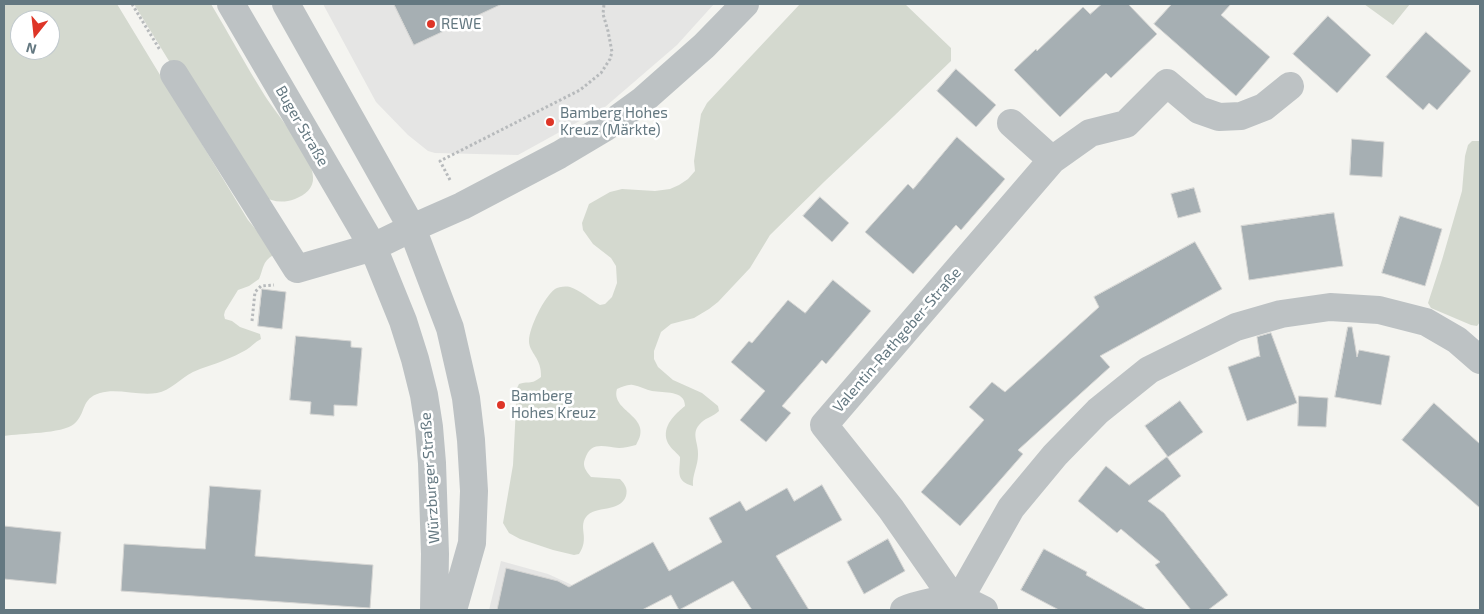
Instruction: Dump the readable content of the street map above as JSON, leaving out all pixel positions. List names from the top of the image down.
{
  "streets": {
    "street": ["Buger Straße", "Valentin-Rathgeber-Straße", "Würzburger Straße"]
  },
  "crossings": [
    ["Buger Straße", "Würzburger Straße"]
  ],
  "places": ["REWE", "Bamberg Hohes Kreuz (Märkte)", "Bamberg Hohes Kreuz"],
  "north": "bottom"
}
